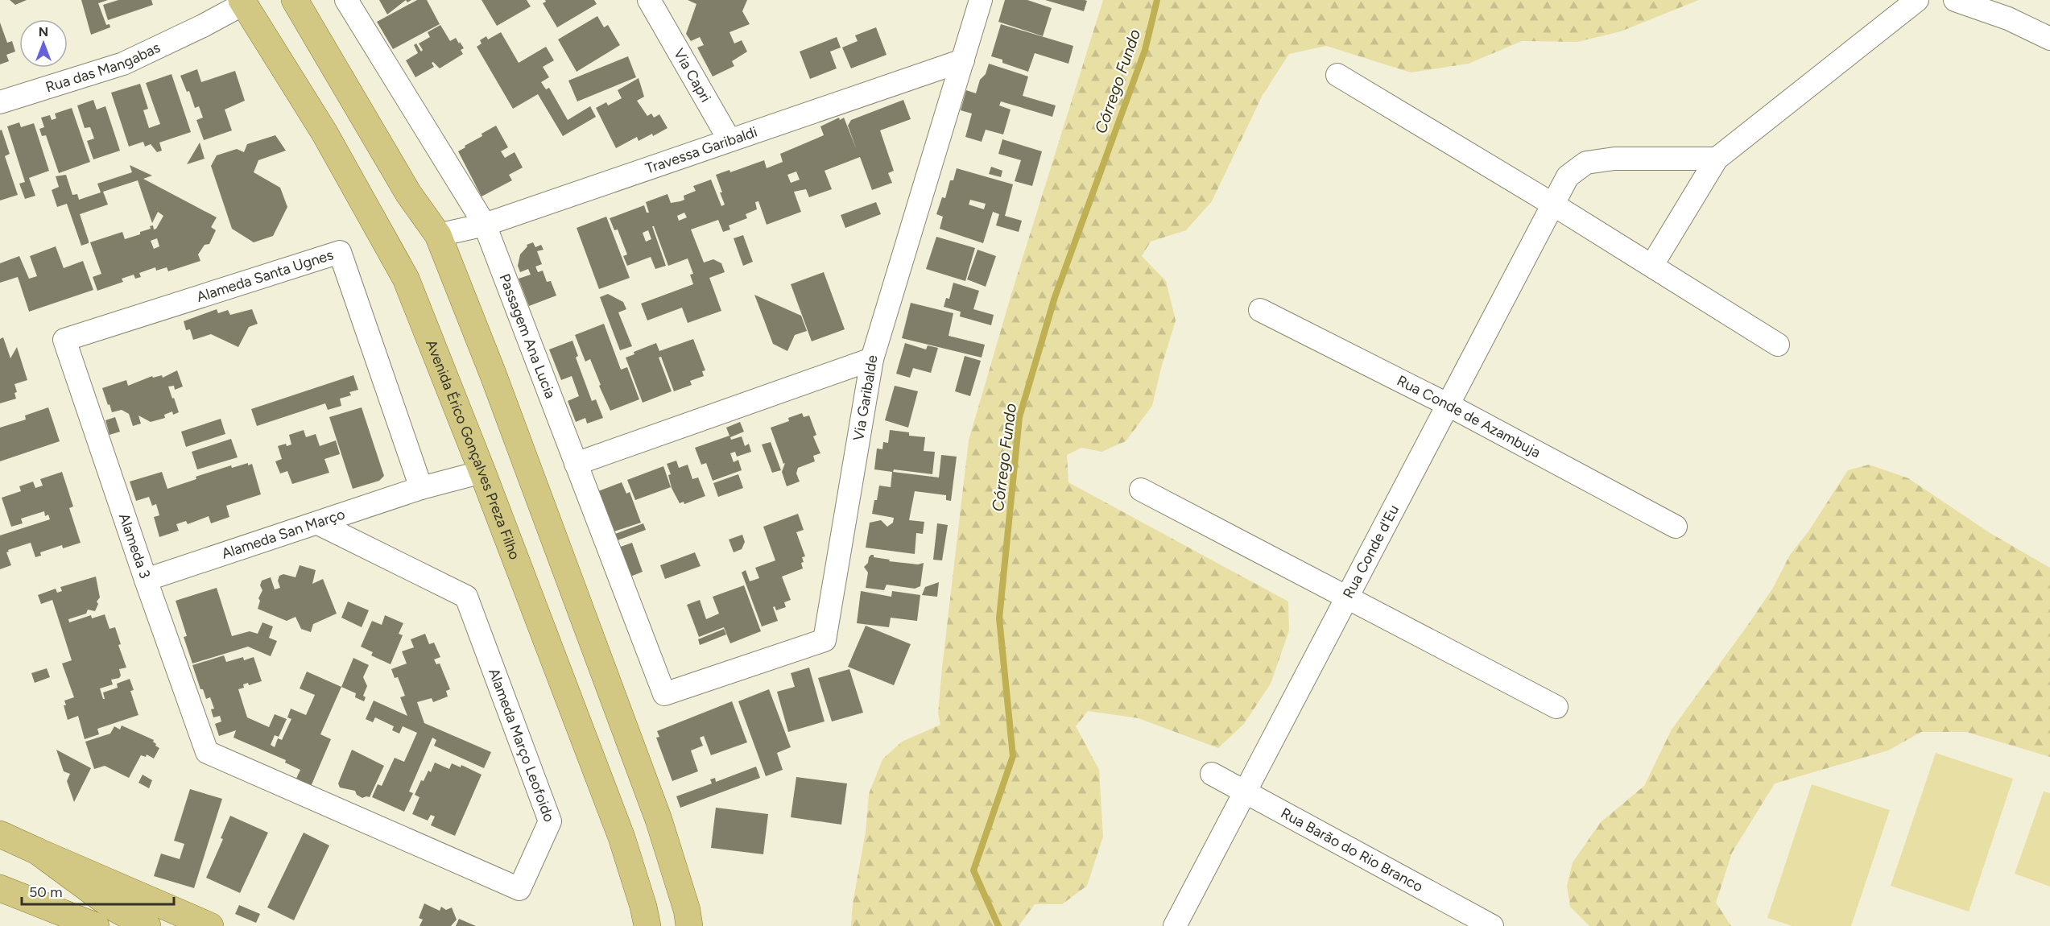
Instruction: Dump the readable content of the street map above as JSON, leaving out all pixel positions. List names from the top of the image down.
{
  "streets": {
    "main road": ["Avenida Érico Gonçalves Preza Filho"],
    "street": [
      "Rua das Mangabas",
      "Via Capri",
      "Travessa Garibaldi",
      "Alameda Santa Ugnes",
      "Passagem Ana Lucia",
      "Via Garibalde",
      "Rua Conde de Azambuja",
      "Alameda San Março",
      "Alameda 3",
      "Rua Conde d'Eu",
      "Alameda Março Leofoido",
      "Rua Barão do Rio Branco"
    ]
  },
  "crossings": [
    ["Rua das Mangabas", "Avenida Érico Gonçalves Preza Filho"],
    ["Via Capri", "Travessa Garibaldi"],
    ["Travessa Garibaldi", "Passagem Ana Lucia"],
    ["Travessa Garibaldi", "Via Garibalde"],
    ["Alameda Santa Ugnes", "Alameda San Março"],
    ["Alameda Santa Ugnes", "Alameda 3"],
    ["Passagem Ana Lucia", "Via Garibalde"],
    ["Rua Conde de Azambuja", "Rua Conde d'Eu"],
    ["Avenida Érico Gonçalves Preza Filho", "Alameda San Março"],
    ["Alameda San Março", "Alameda 3"],
    ["Alameda San Março", "Alameda Março Leofoido"],
    ["Alameda 3", "Alameda Março Leofoido"],
    ["Rua Conde d'Eu", "Rua Barão do Rio Branco"]
  ],
  "water": ["Córrego Fundo"],
  "scale_bar": "50 m",
  "north": "top"
}
